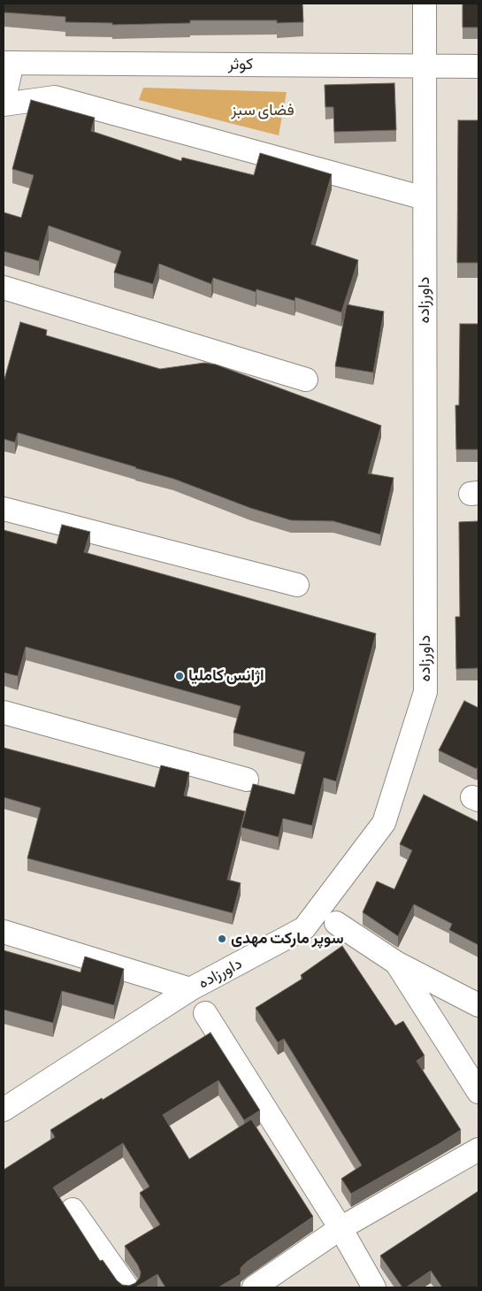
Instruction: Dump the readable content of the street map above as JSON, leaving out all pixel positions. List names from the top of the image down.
{
  "streets": {
    "street": ["کوثر", "داورزاده"]
  },
  "crossings": [
    ["کوثر", "داورزاده"]
  ],
  "parks": ["فضای سبز"],
  "places": ["اژانس کاملیا", "سوپر مارکت مهدی"]
}
